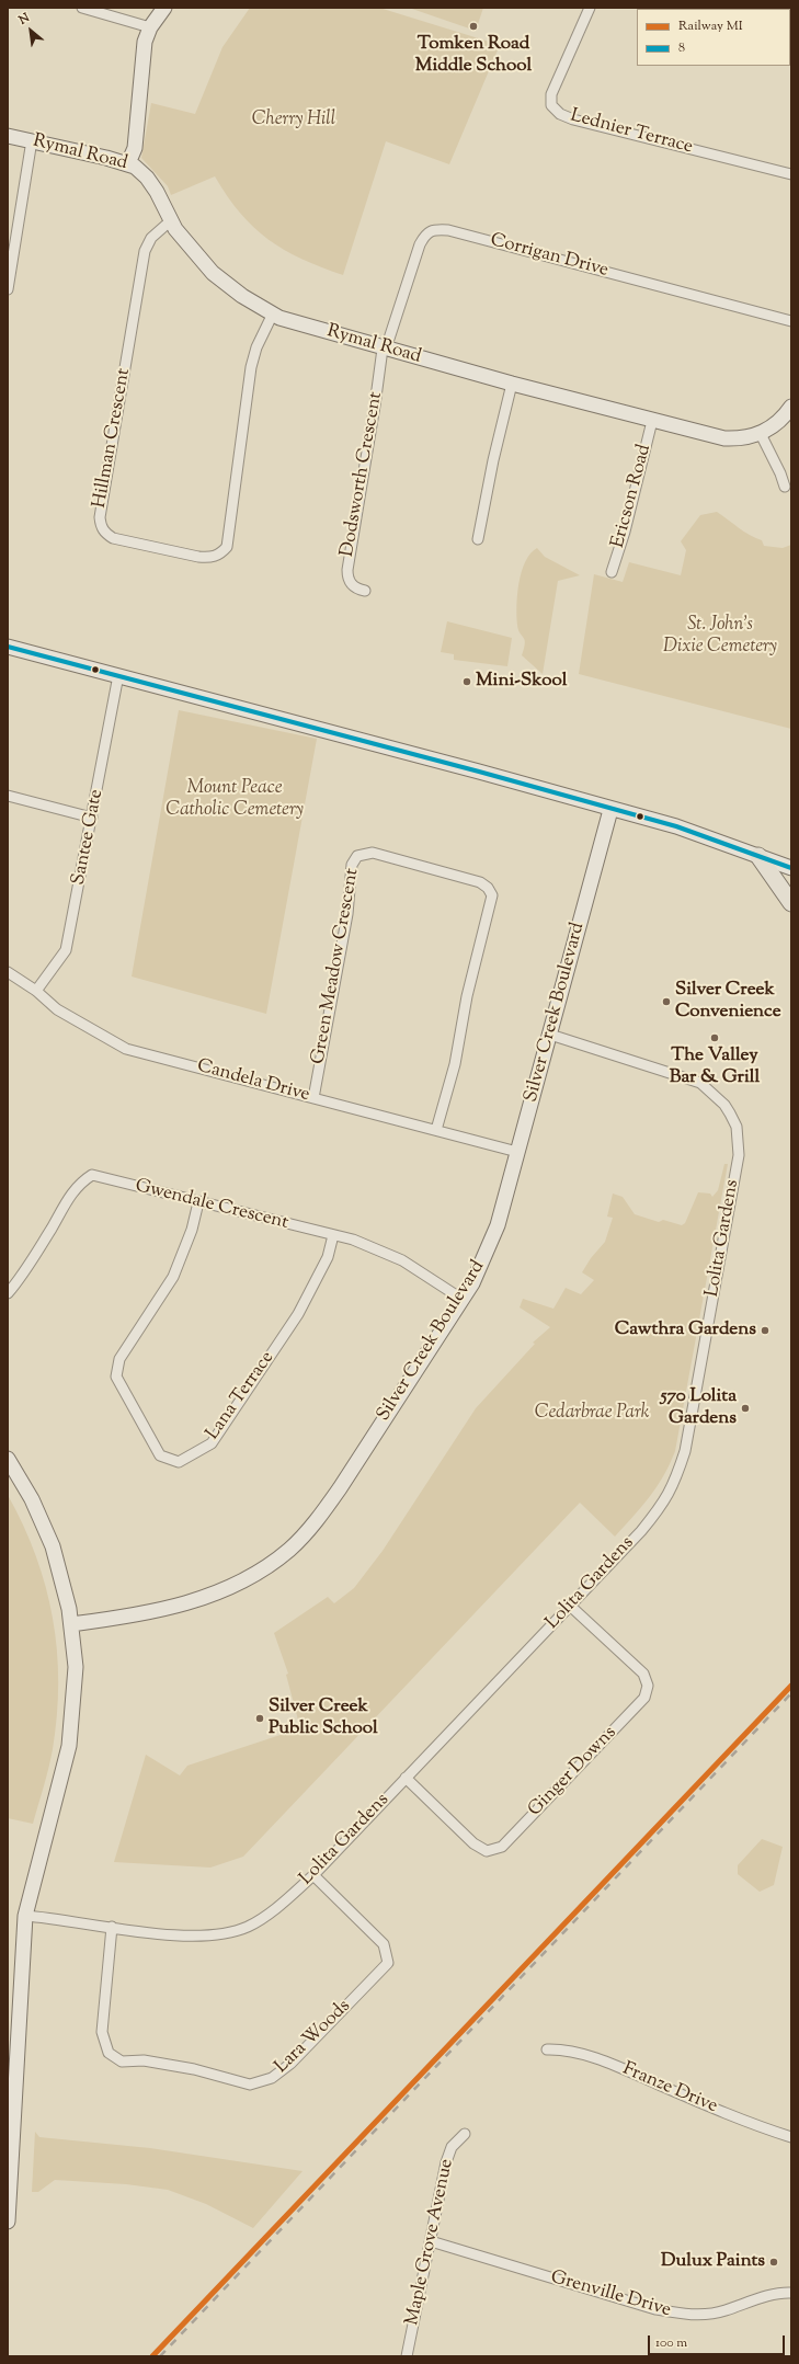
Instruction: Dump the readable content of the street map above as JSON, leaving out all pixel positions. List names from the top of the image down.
{
  "streets": {
    "street": [
      "Lednier Terrace",
      "Rymal Road",
      "Corrigan Drive",
      "Hillman Crescent",
      "Dodsworth Crescent",
      "Ericson Road",
      "Santee Gate",
      "Green Meadow Crescent",
      "Silver Creek Boulevard",
      "Candela Drive",
      "Gwendale Crescent",
      "Lolita Gardens",
      "Lana Terrace",
      "Ginger Downs",
      "Lara Woods",
      "Franze Drive",
      "Maple Grove Avenue",
      "Grenville Drive"
    ]
  },
  "crossings": [
    ["Rymal Road", "Corrigan Drive"],
    ["Rymal Road", "Hillman Crescent"],
    ["Rymal Road", "Dodsworth Crescent"],
    ["Rymal Road", "Ericson Road"],
    ["Corrigan Drive", "Dodsworth Crescent"],
    ["Santee Gate", "Candela Drive"],
    ["Green Meadow Crescent", "Candela Drive"],
    ["Silver Creek Boulevard", "Candela Drive"],
    ["Silver Creek Boulevard", "Gwendale Crescent"],
    ["Silver Creek Boulevard", "Lolita Gardens"],
    ["Gwendale Crescent", "Lana Terrace"],
    ["Lolita Gardens", "Ginger Downs"],
    ["Lolita Gardens", "Lara Woods"],
    ["Maple Grove Avenue", "Grenville Drive"]
  ],
  "parks": [
    "Cherry Hill",
    "St. John’s Dixie Cemetery",
    "Mount Peace Catholic Cemetery",
    "Cedarbrae Park"
  ],
  "places": [
    "Tomken Road Middle School",
    "Mini-Skool",
    "Silver Creek Convenience",
    "The Valley Bar & Grill",
    "Cawthra Gardens",
    "570 Lolita Gardens",
    "Silver Creek Public School",
    "Dulux Paints"
  ],
  "lines": ["transit line 8", "rail line MI"],
  "legend": ["Railway MI", "8"],
  "scale_bar": "100 m",
  "north": "top left"
}
